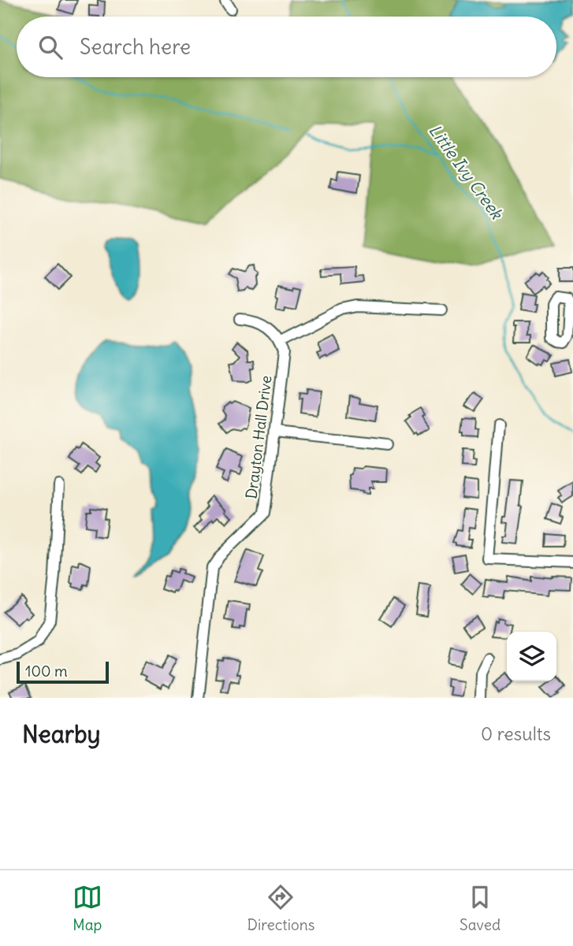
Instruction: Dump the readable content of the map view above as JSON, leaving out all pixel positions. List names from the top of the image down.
{
  "streets": {
    "street": ["Drayton Hall Drive"]
  },
  "water": ["Little Ivy Creek"],
  "scale_bar": "100 m",
  "page": {
    "search": "Search here",
    "scale": "100 m",
    "heading": ["Nearby", "0 results"],
    "nav": ["Map", "Directions", "Saved"]
  }
}
